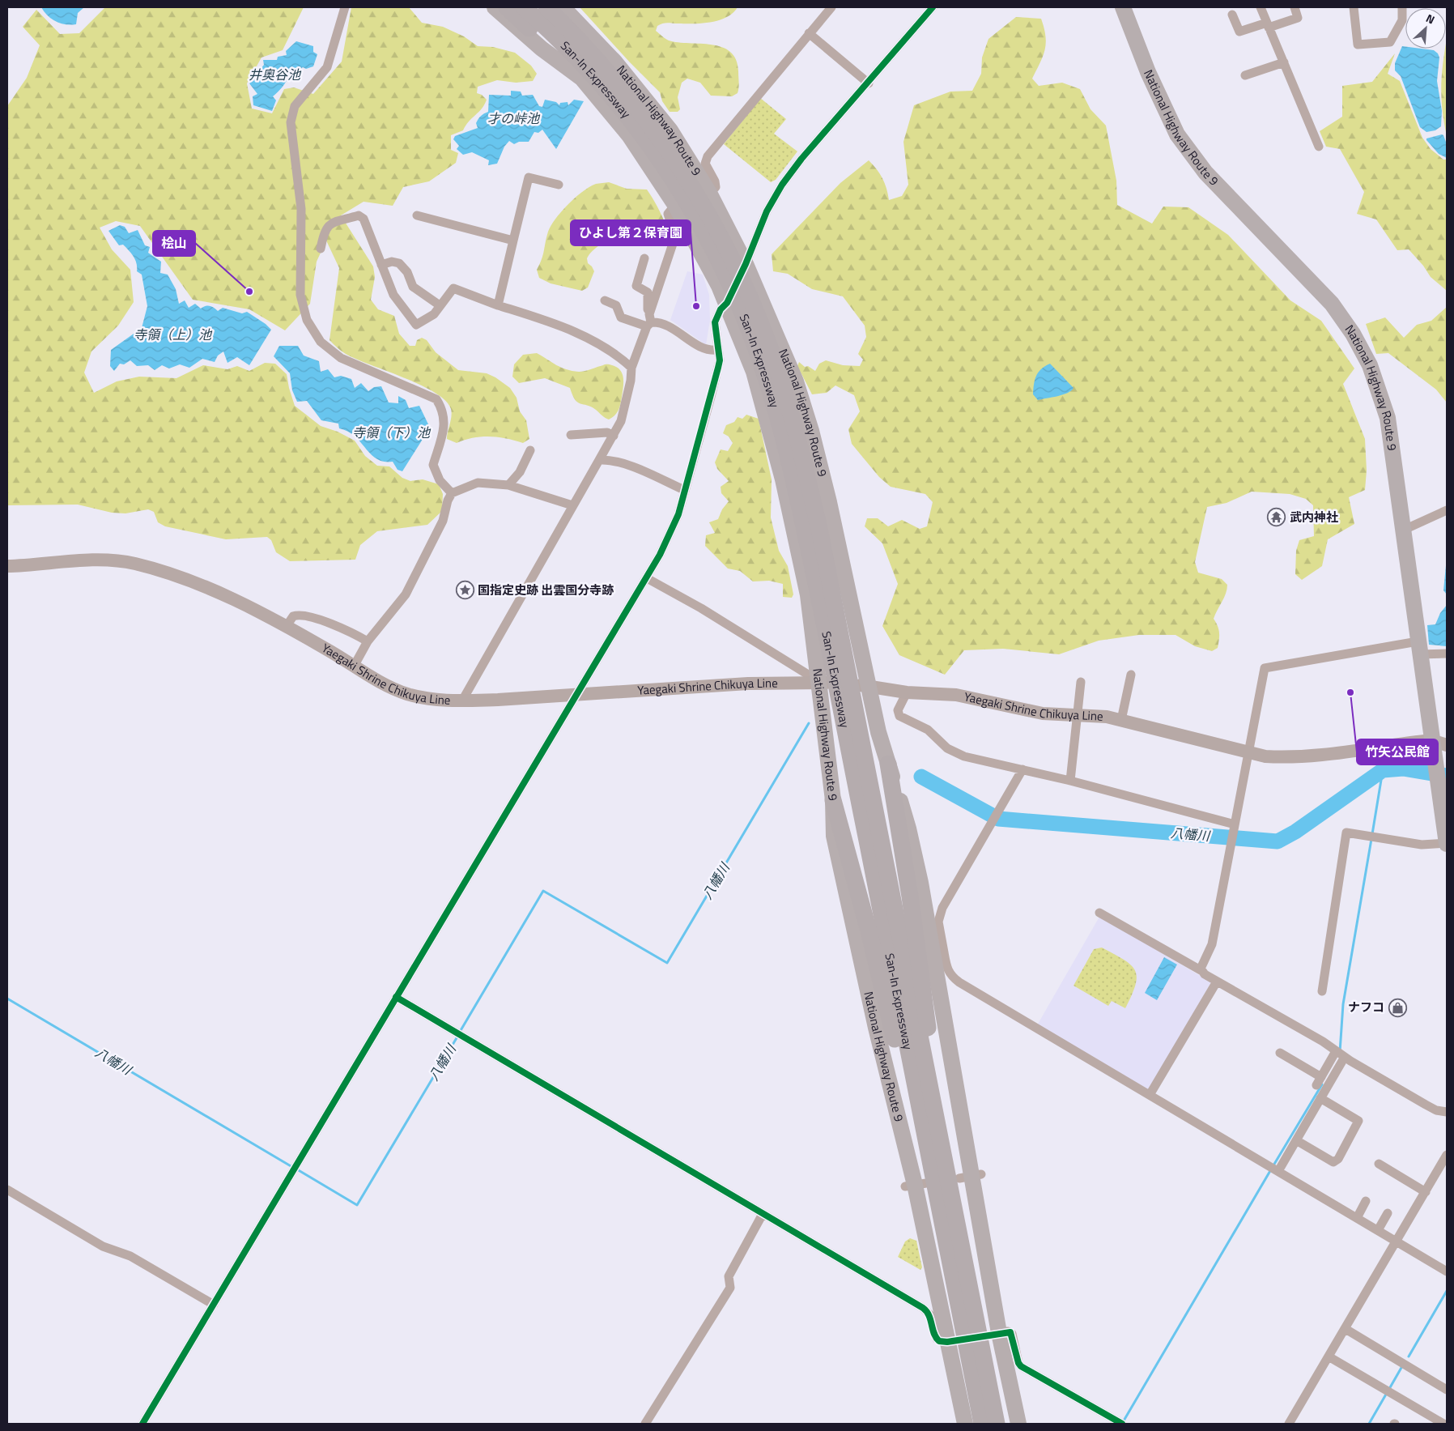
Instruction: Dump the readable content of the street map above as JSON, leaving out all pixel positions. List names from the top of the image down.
{
  "streets": {
    "highway": ["San-In Expressway", "National Highway Route 9"],
    "main road": ["Yaegaki Shrine Chikuya Line"]
  },
  "crossings": [
    ["National Highway Route 9", "Yaegaki Shrine Chikuya Line"]
  ],
  "water": [
    "井奥谷池",
    "才の峠池",
    "寺領（上）池",
    "寺領（下）池",
    "八幡川"
  ],
  "places": {
    "other": ["桧山", "ひよし第２保育園", "竹矢公民館"],
    "temple": ["武内神社"],
    "place": ["国指定史跡 出雲国分寺跡"],
    "shop": ["ナフコ"]
  },
  "north": "top right"
}
